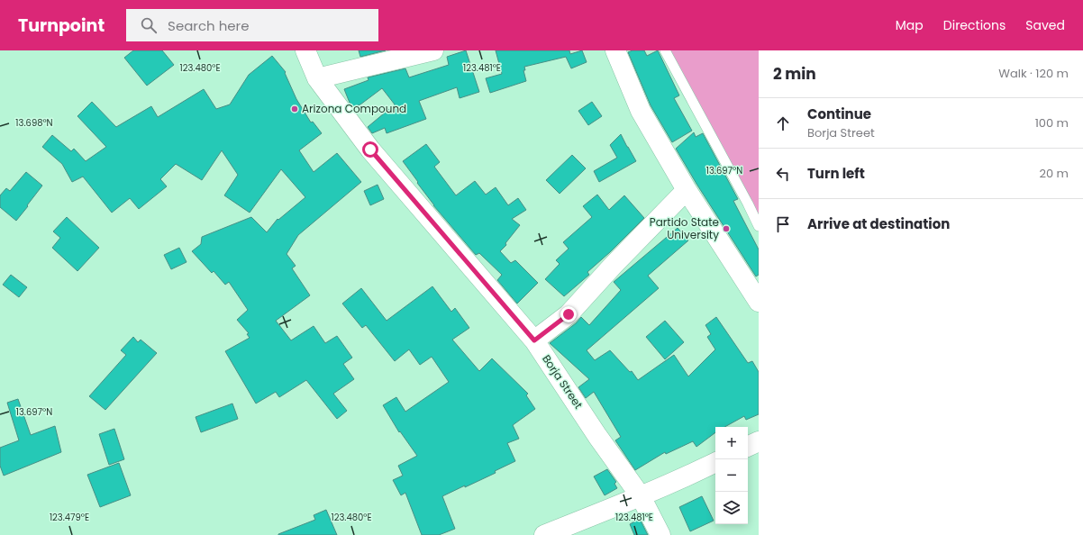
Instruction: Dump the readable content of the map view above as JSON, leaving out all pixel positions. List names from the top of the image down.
{
  "streets": {
    "street": ["Borja Street"]
  },
  "places": ["Arizona Compound", "Partido State University"],
  "page": {
    "header": "Turnpoint",
    "search": "Search here",
    "nav": ["Map", "Directions", "Saved"],
    "heading": ["2 min", "Walk · 120 m"],
    "list": [
      ["Continue", "Borja Street", "100 m"],
      ["Turn left", "20 m"],
      "Arrive at destination"
    ],
    "map_buttons": ["+", "−"]
  },
  "coordinates": [
    "123.480°E",
    "123.481°E",
    "13.698°N",
    "13.697°N",
    "123.479°E"
  ]
}
